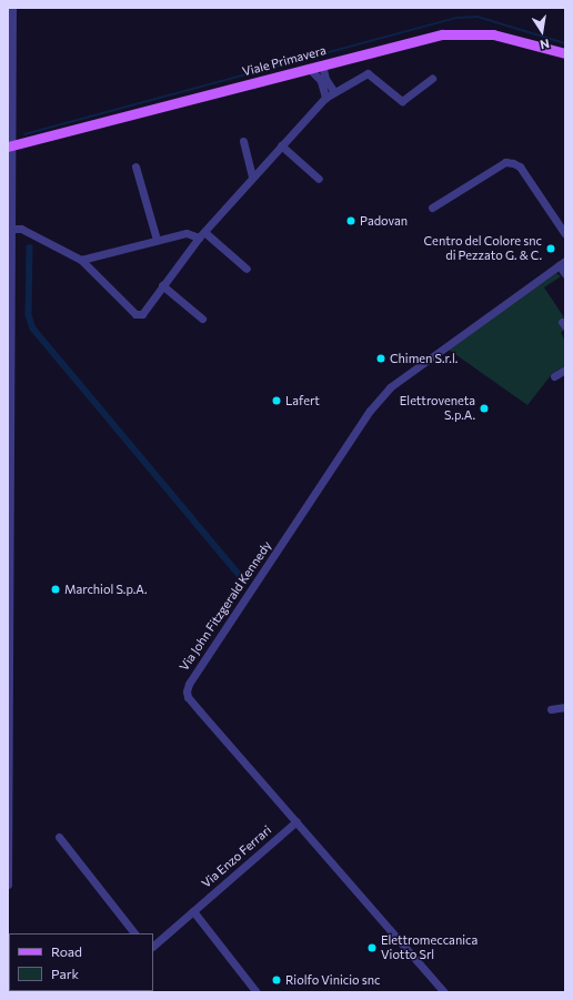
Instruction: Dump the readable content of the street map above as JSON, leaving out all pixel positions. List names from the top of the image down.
{
  "streets": {
    "main road": ["Viale Primavera"],
    "street": ["Via John Fitzgerald Kennedy", "Via Enzo Ferrari"]
  },
  "crossings": [
    ["Via John Fitzgerald Kennedy", "Via Enzo Ferrari"]
  ],
  "places": [
    "Padovan",
    "Centro del Colore snc di Pezzato G. & C.",
    "Chimen S.r.l.",
    "Lafert",
    "Elettroveneta S.p.A.",
    "Marchiol S.p.A.",
    "Elettromeccanica Viotto Srl",
    "Riolfo Vinicio snc"
  ],
  "legend": ["Road", "Park"],
  "north": "bottom"
}
